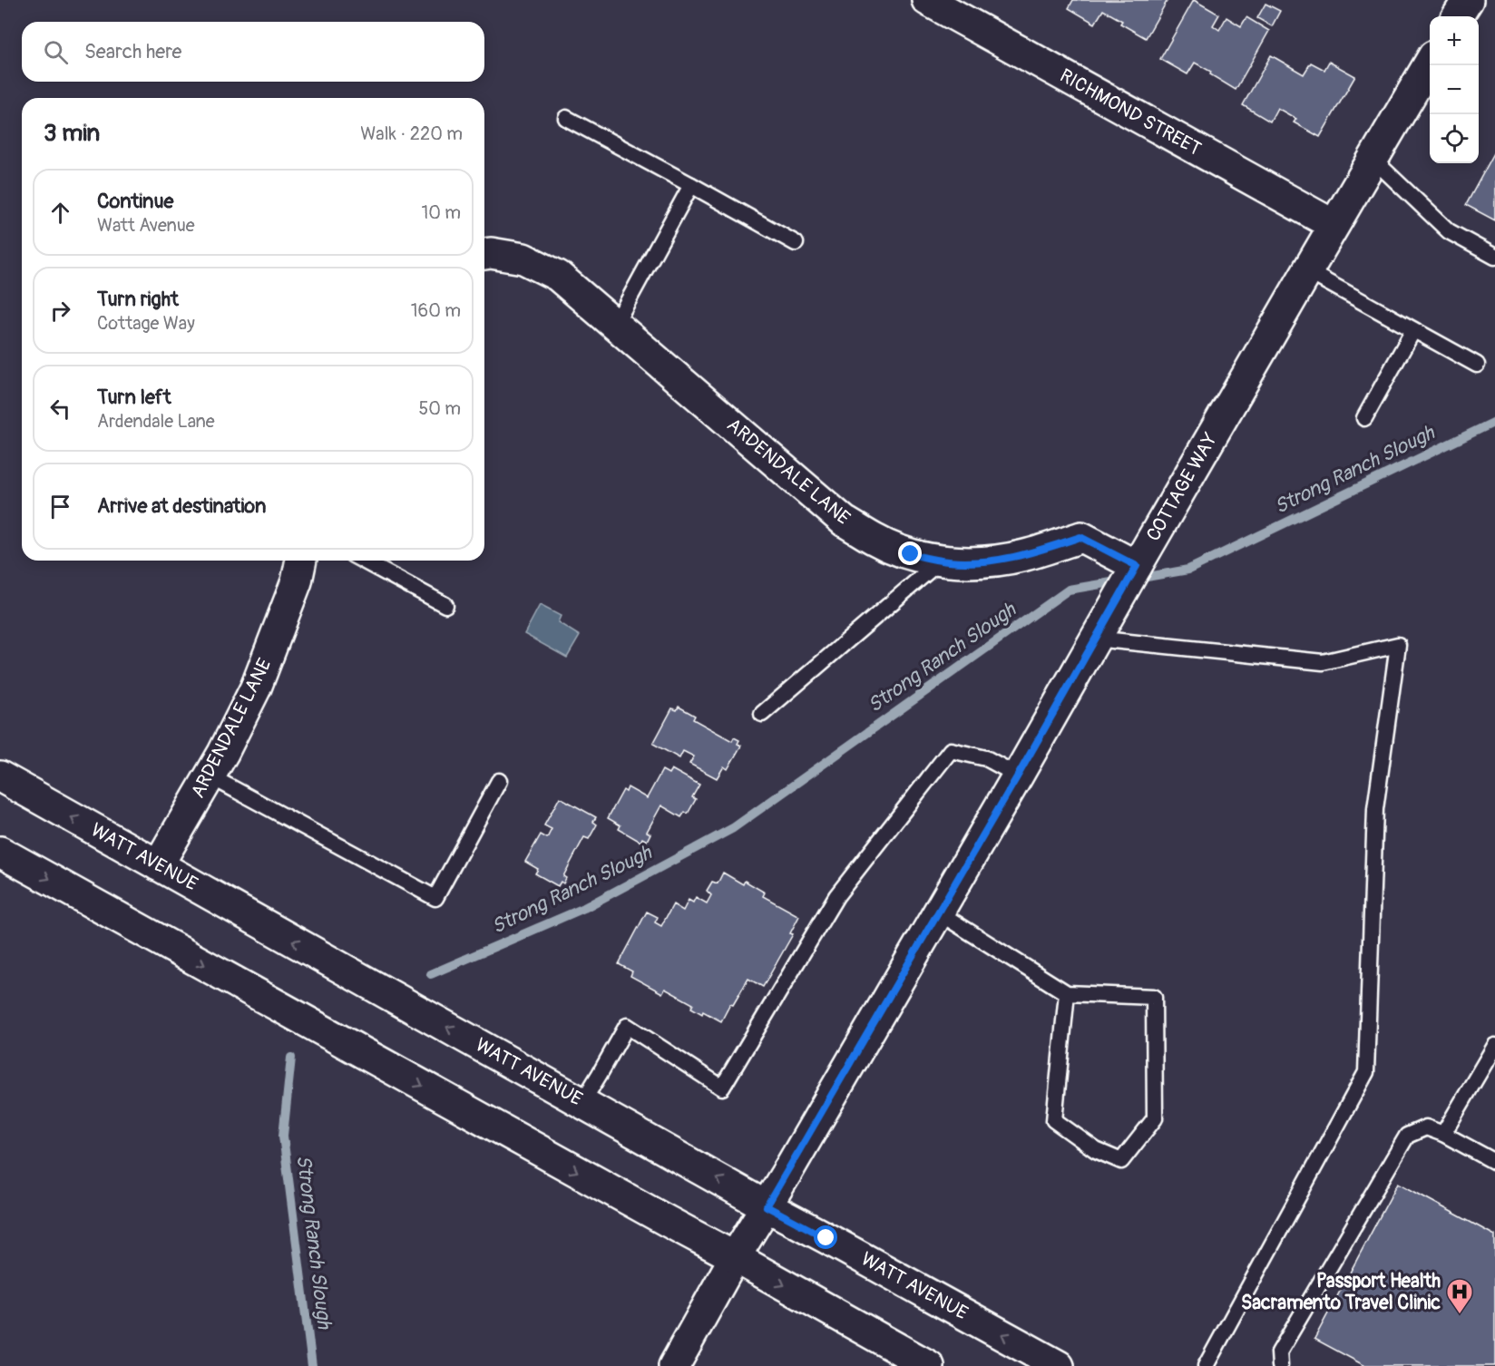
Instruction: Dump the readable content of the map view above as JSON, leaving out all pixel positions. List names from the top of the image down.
{
  "streets": {
    "street": [
      "RICHMOND STREET",
      "ARDENDALE LANE",
      "COTTAGE WAY",
      "WATT AVENUE"
    ]
  },
  "crossings": [
    ["RICHMOND STREET", "COTTAGE WAY"],
    ["ARDENDALE LANE", "COTTAGE WAY"],
    ["ARDENDALE LANE", "WATT AVENUE"],
    ["COTTAGE WAY", "WATT AVENUE"]
  ],
  "water": ["Strong Ranch Slough"],
  "places": {
    "hospital": ["Passport Health Sacramento Travel Clinic"]
  },
  "page": {
    "map_buttons": ["+", "−"],
    "search": "Search here",
    "heading": ["3 min", "Walk · 220 m"],
    "list": [
      ["Continue", "Watt Avenue", "10 m"],
      ["Turn right", "Cottage Way", "160 m"],
      ["Turn left", "Ardendale Lane", "50 m"],
      "Arrive at destination"
    ]
  }
}
